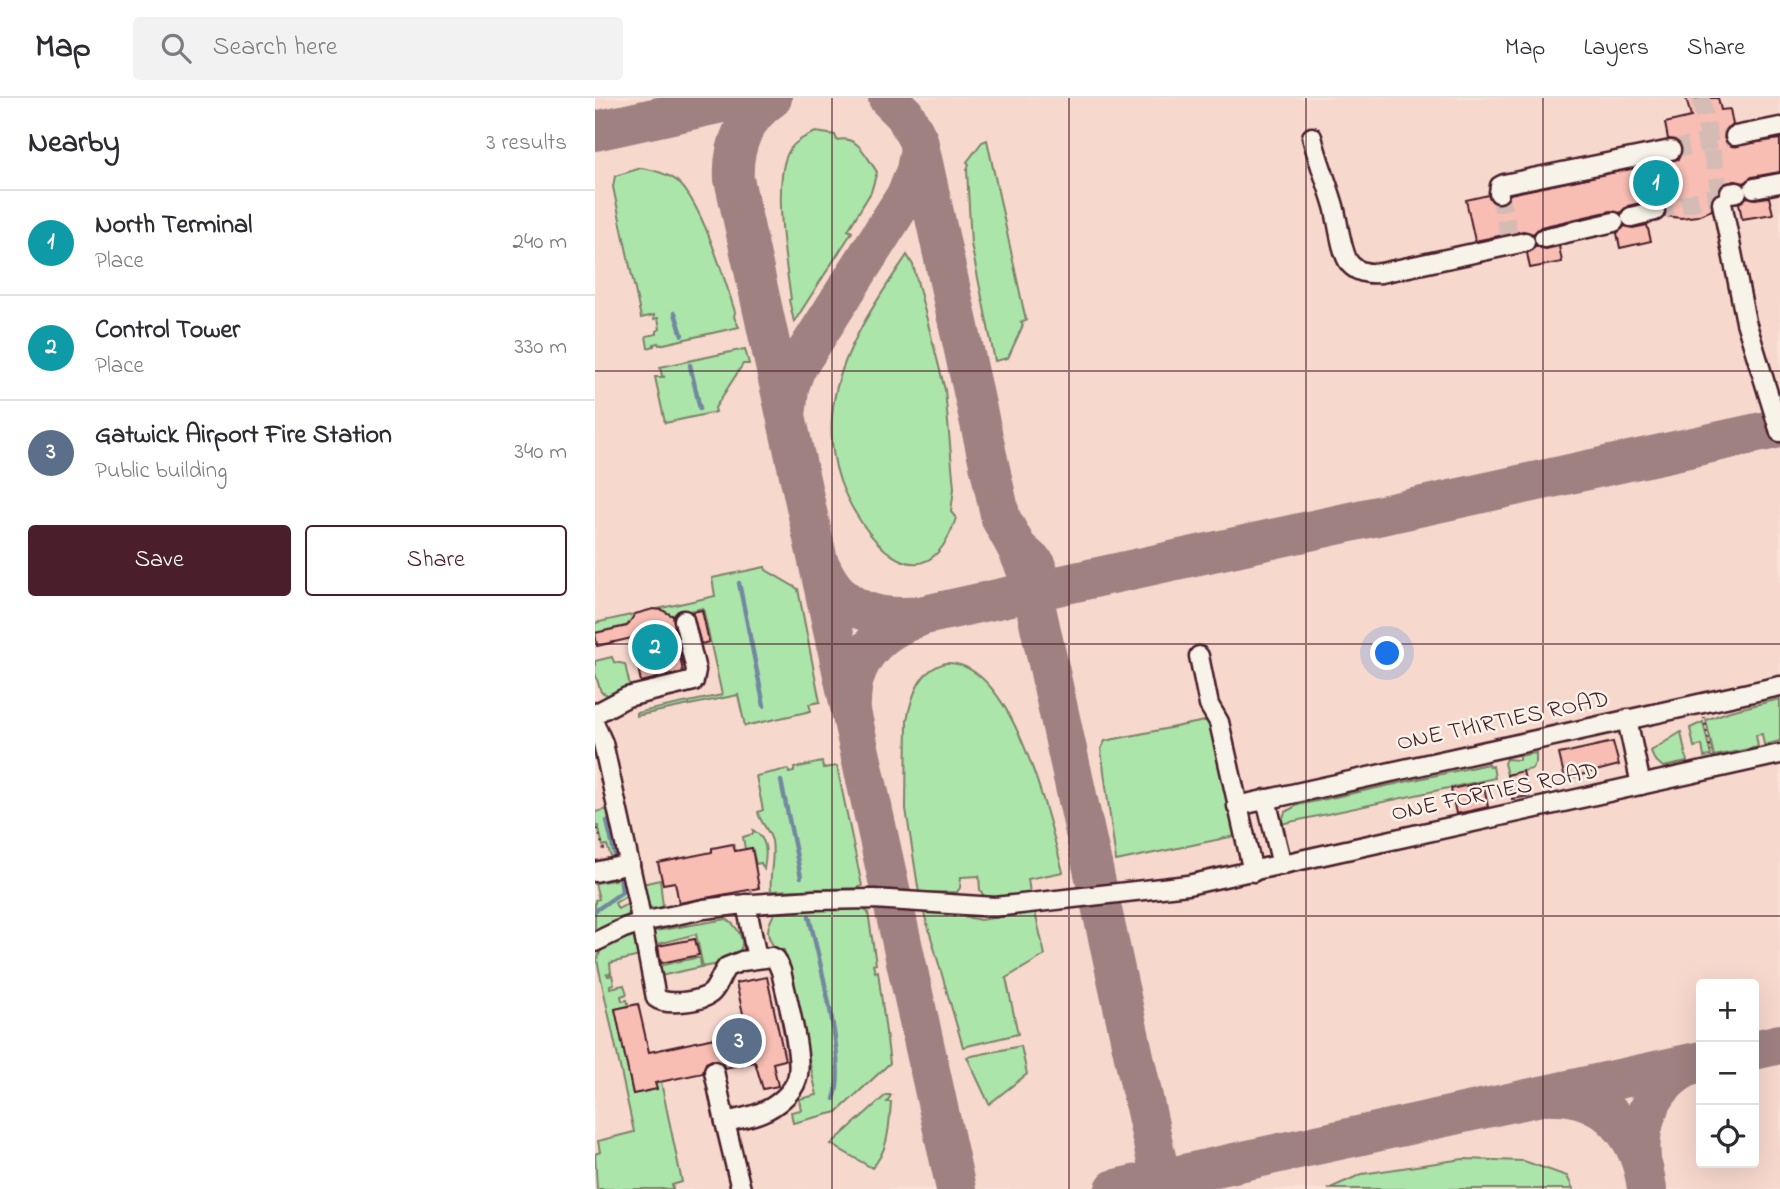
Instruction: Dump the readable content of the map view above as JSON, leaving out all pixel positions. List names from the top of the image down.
{
  "streets": {
    "lane": ["ONE THIRTIES ROAD", "ONE FORTIES ROAD"]
  },
  "page": {
    "header": "Map",
    "search": "Search here",
    "nav": ["Map", "Layers", "Share"],
    "heading": ["Nearby", "3 results"],
    "pins": ["1", "2", "3"],
    "list": [
      {
        "mark": "1",
        "name": "North Terminal",
        "note": "Place",
        "value": "240 m"
      },
      {
        "mark": "2",
        "name": "Control Tower",
        "note": "Place",
        "value": "330 m"
      },
      {
        "mark": "3",
        "name": "Gatwick Airport Fire Station",
        "note": "Public building",
        "value": "340 m"
      }
    ],
    "buttons": ["Save", "Share"],
    "map_buttons": ["+", "−"]
  }
}
